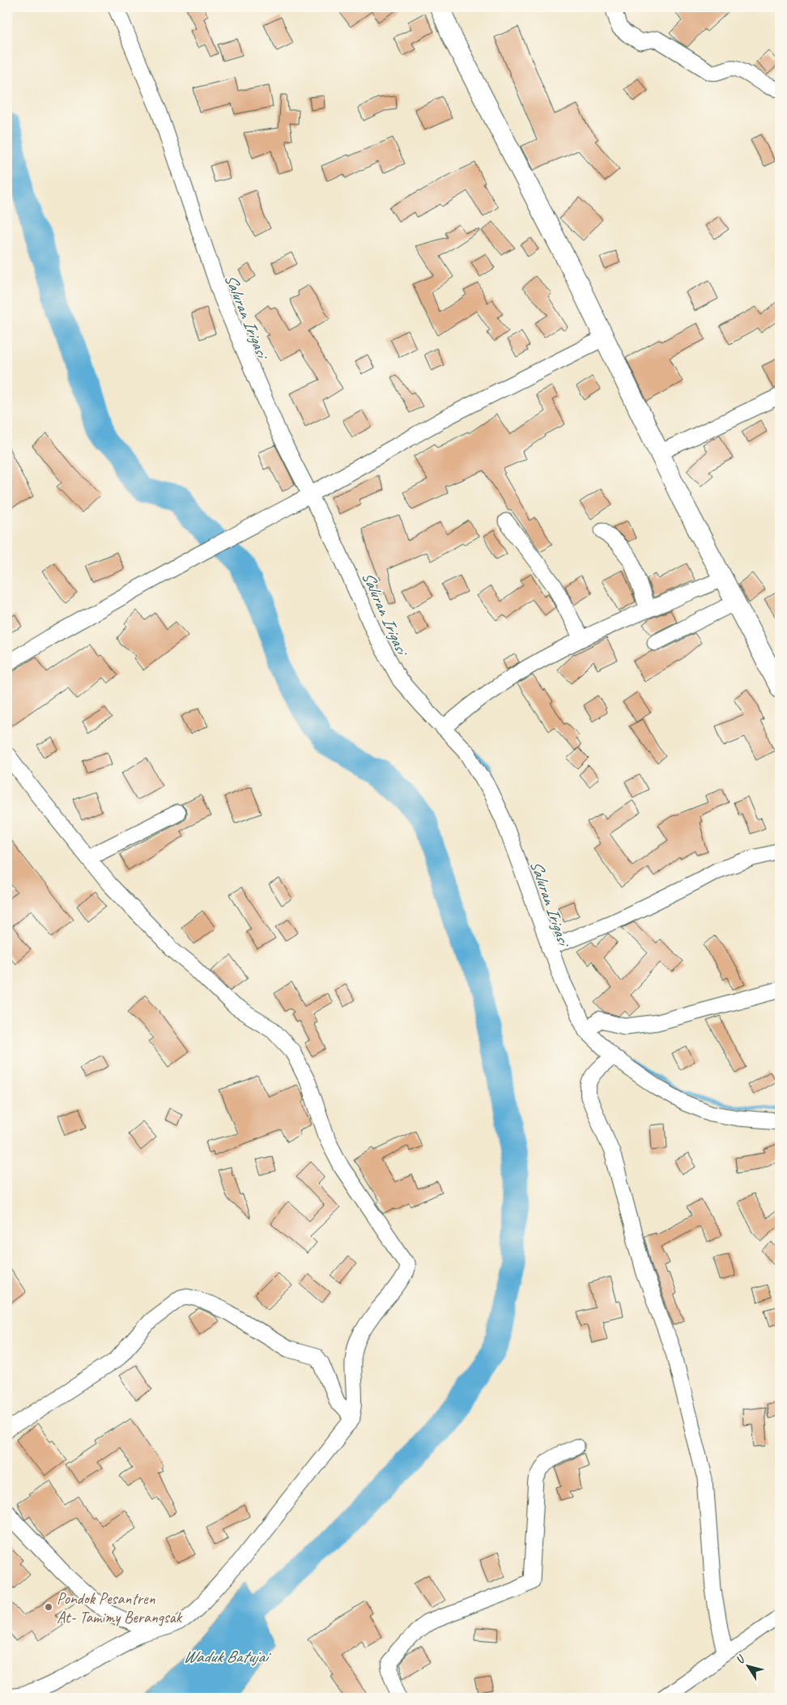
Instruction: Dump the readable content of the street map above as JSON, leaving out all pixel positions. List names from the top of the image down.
{
  "water": ["Saluran Irigasi", "Waduk Batujai"],
  "places": ["Pondok Pesantren At- Tamimy Berangsak"],
  "north": "top left"
}
